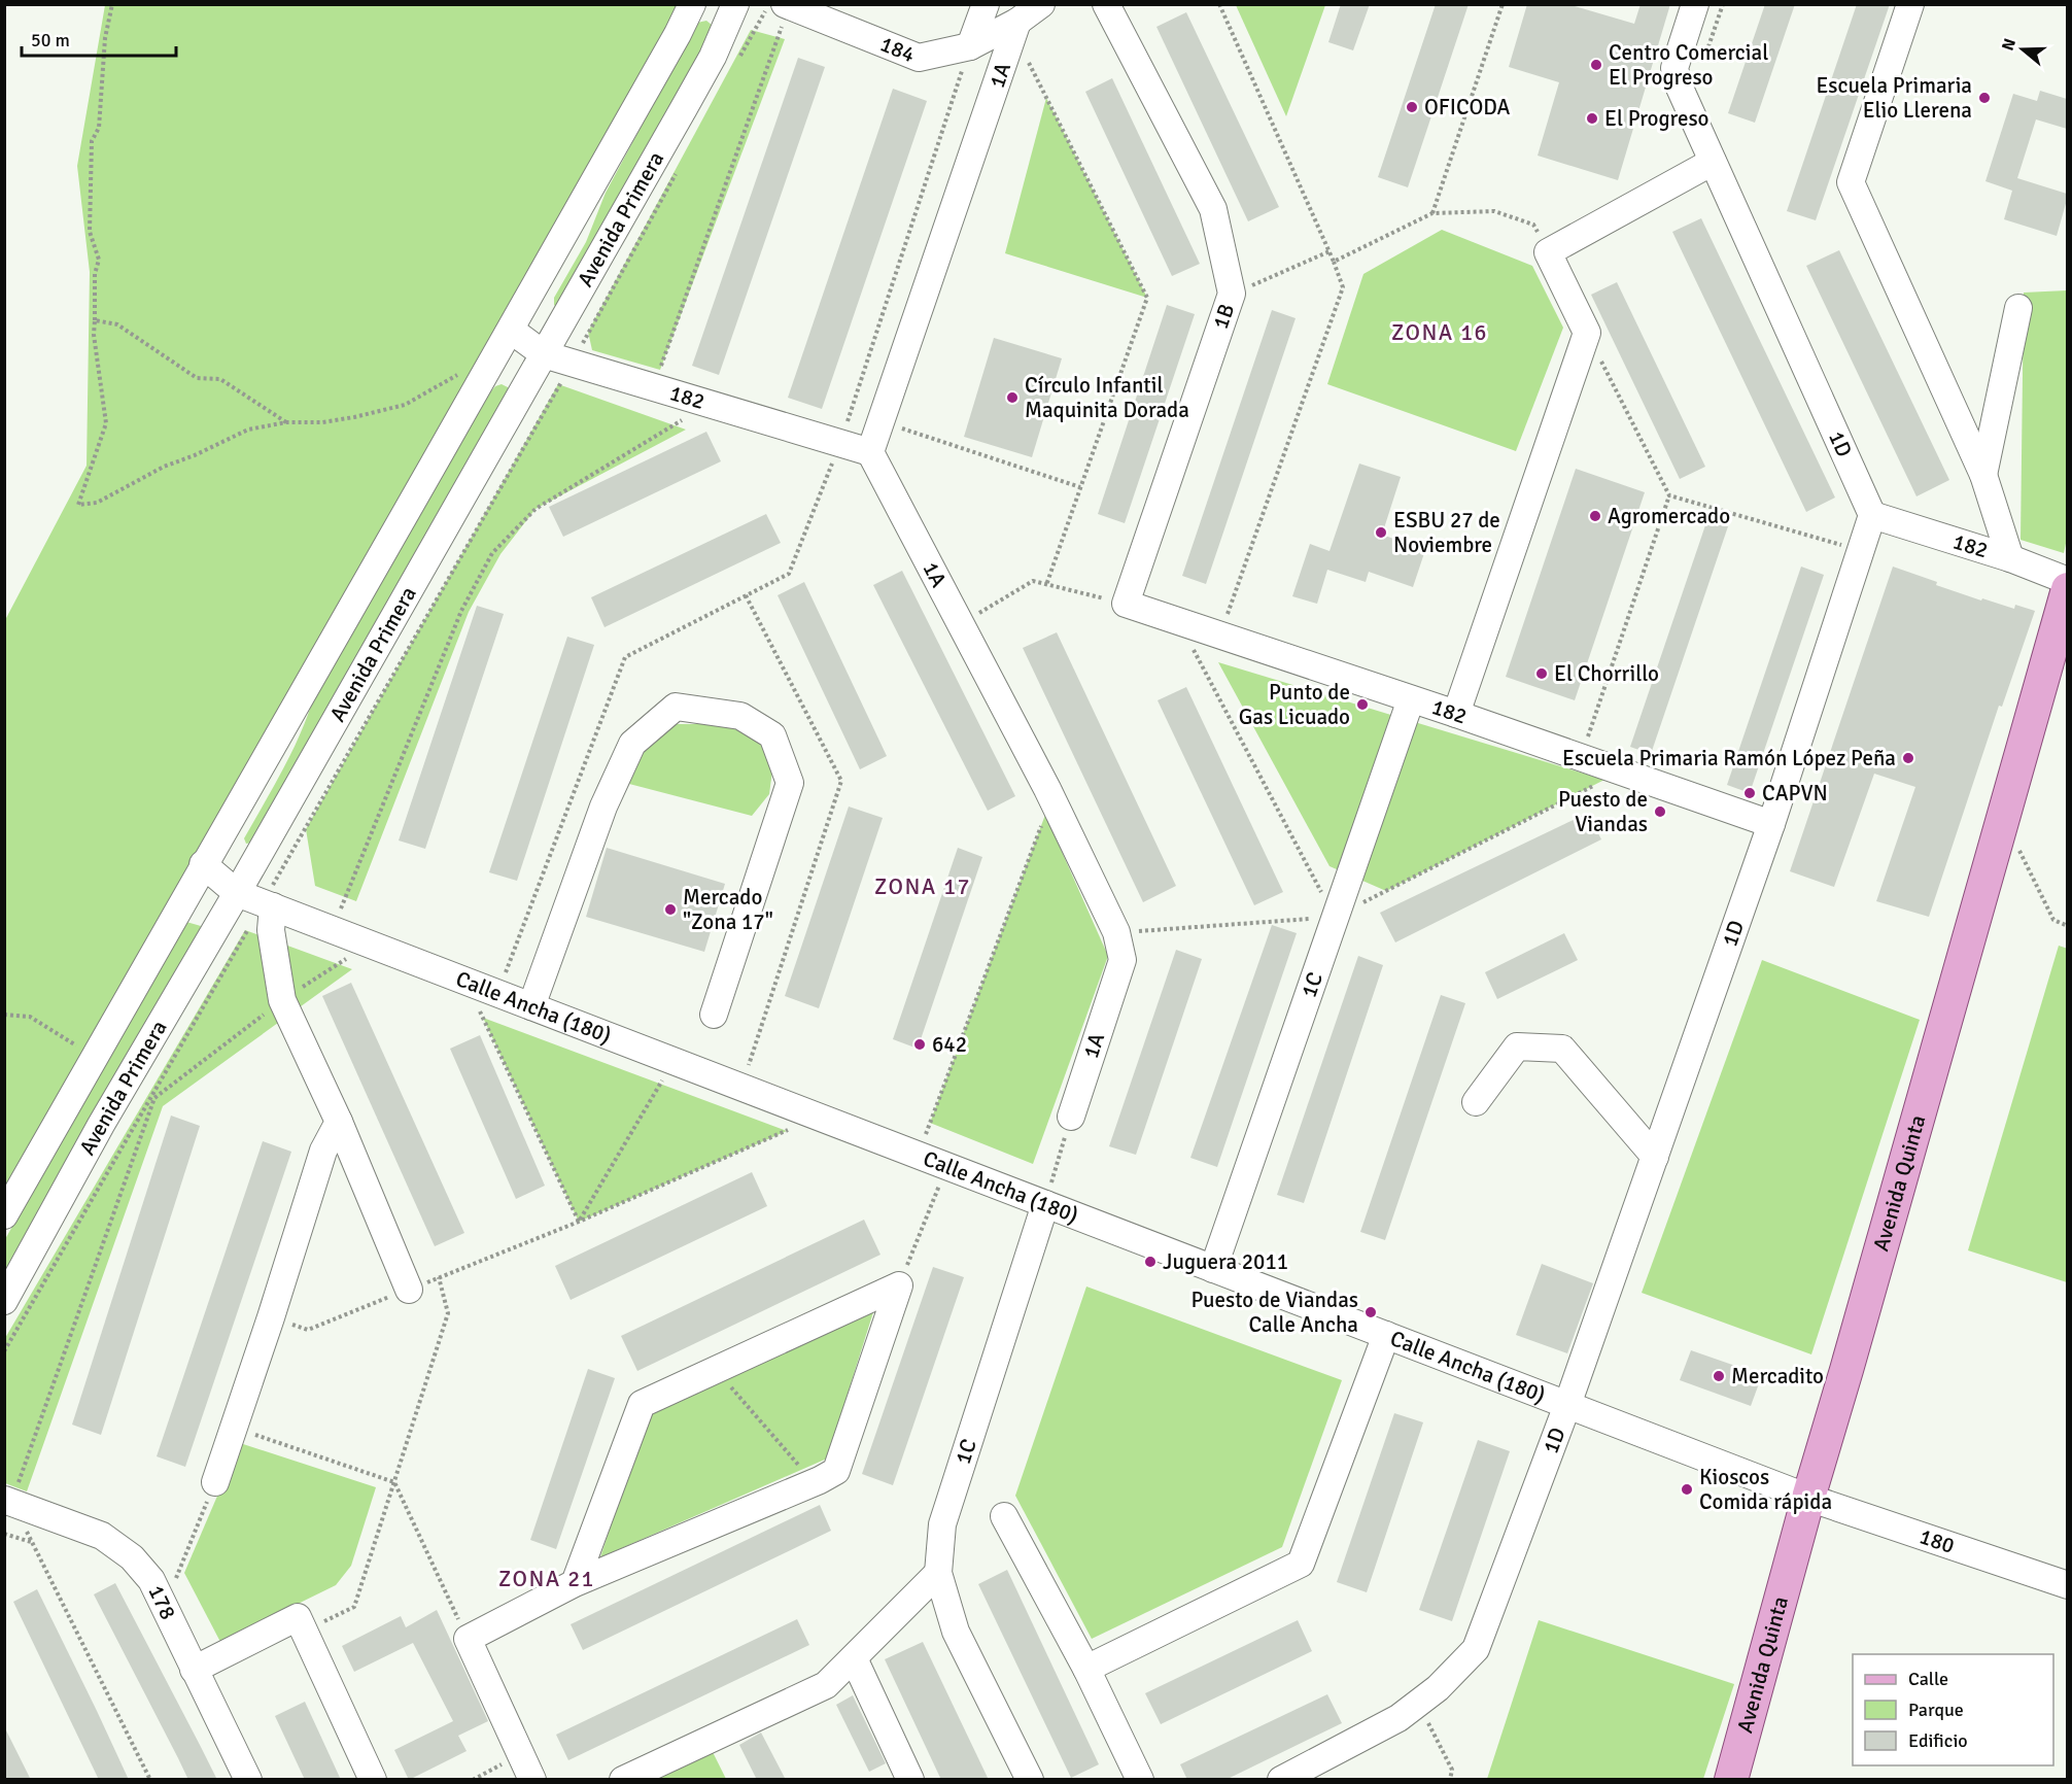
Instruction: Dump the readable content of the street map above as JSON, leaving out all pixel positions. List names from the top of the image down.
{
  "streets": {
    "main road": ["Avenida Quinta"],
    "street": [
      "184",
      "1A",
      "Avenida Primera",
      "1B",
      "182",
      "1D",
      "1C",
      "Calle Ancha (180)",
      "180",
      "178"
    ]
  },
  "crossings": [
    ["184", "1A"],
    ["1A", "182"],
    ["Avenida Primera", "182"],
    ["Avenida Primera", "Calle Ancha (180)"],
    ["1B", "182"],
    ["182", "1D"],
    ["182", "1C"],
    ["1D", "Calle Ancha (180)"],
    ["1C", "Calle Ancha (180)"],
    ["Calle Ancha (180)", "Avenida Quinta"],
    ["Calle Ancha (180)", "180"],
    ["Avenida Quinta", "180"]
  ],
  "districts": ["ZONA 16", "ZONA 17", "ZONA 21"],
  "places": [
    "Centro Comercial El Progreso",
    "Escuela Primaria Elio Llerena",
    "OFICODA",
    "El Progreso",
    "Círculo Infantil Maquinita Dorada",
    "Agromercado",
    "ESBU 27 de Noviembre",
    "El Chorrillo",
    "Punto de Gas Licuado",
    "Escuela Primaria Ramón López Peña",
    "CAPVN",
    "Puesto de Viandas",
    "Mercado \"Zona 17\"",
    "642",
    "Juguera 2011",
    "Puesto de Viandas Calle Ancha",
    "Mercadito",
    "Kioscos Comida rápida"
  ],
  "legend": ["Calle", "Parque", "Edificio"],
  "scale_bar": "50 m",
  "north": "left"
}
